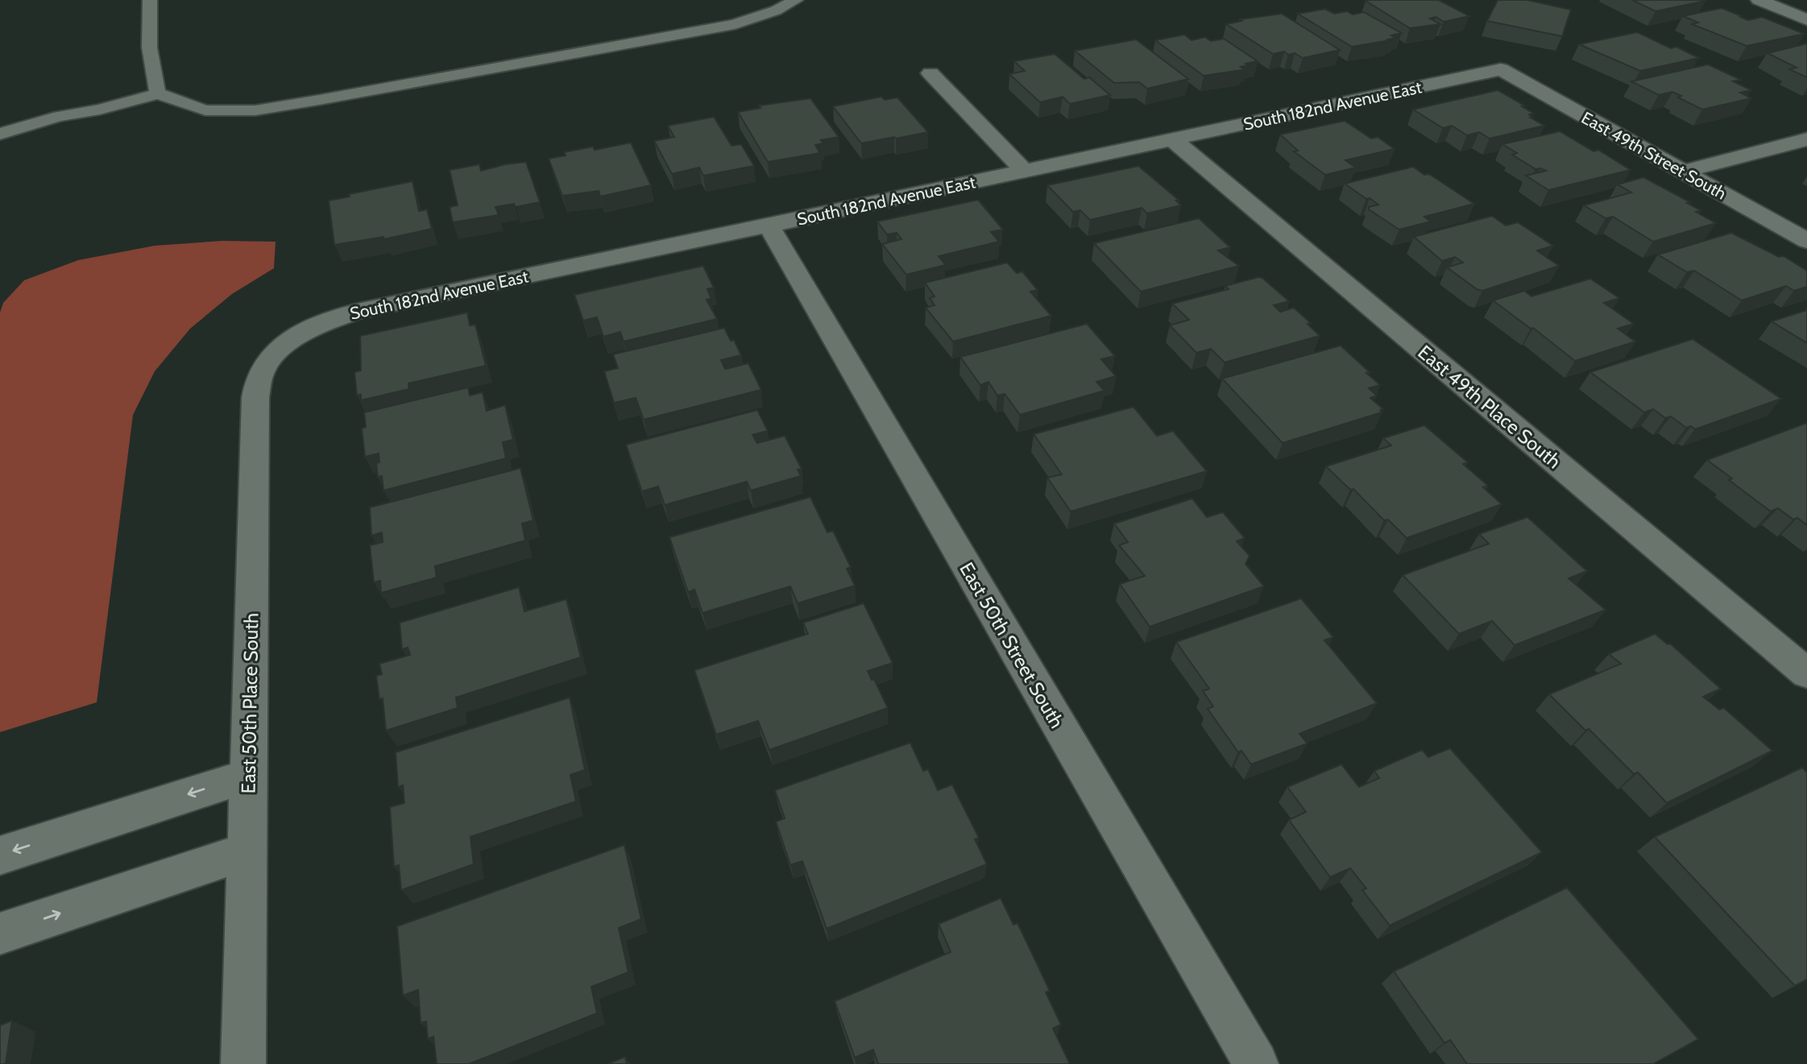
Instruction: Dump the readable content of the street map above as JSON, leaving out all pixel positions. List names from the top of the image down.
{
  "streets": {
    "street": [
      "South 182nd Avenue East",
      "East 49th Street South",
      "East 49th Place South",
      "East 50th Street South",
      "East 50th Place South"
    ]
  },
  "crossings": [
    ["South 182nd Avenue East", "East 49th Street South"],
    ["South 182nd Avenue East", "East 49th Place South"],
    ["South 182nd Avenue East", "East 50th Street South"],
    ["South 182nd Avenue East", "East 50th Place South"]
  ]
}
